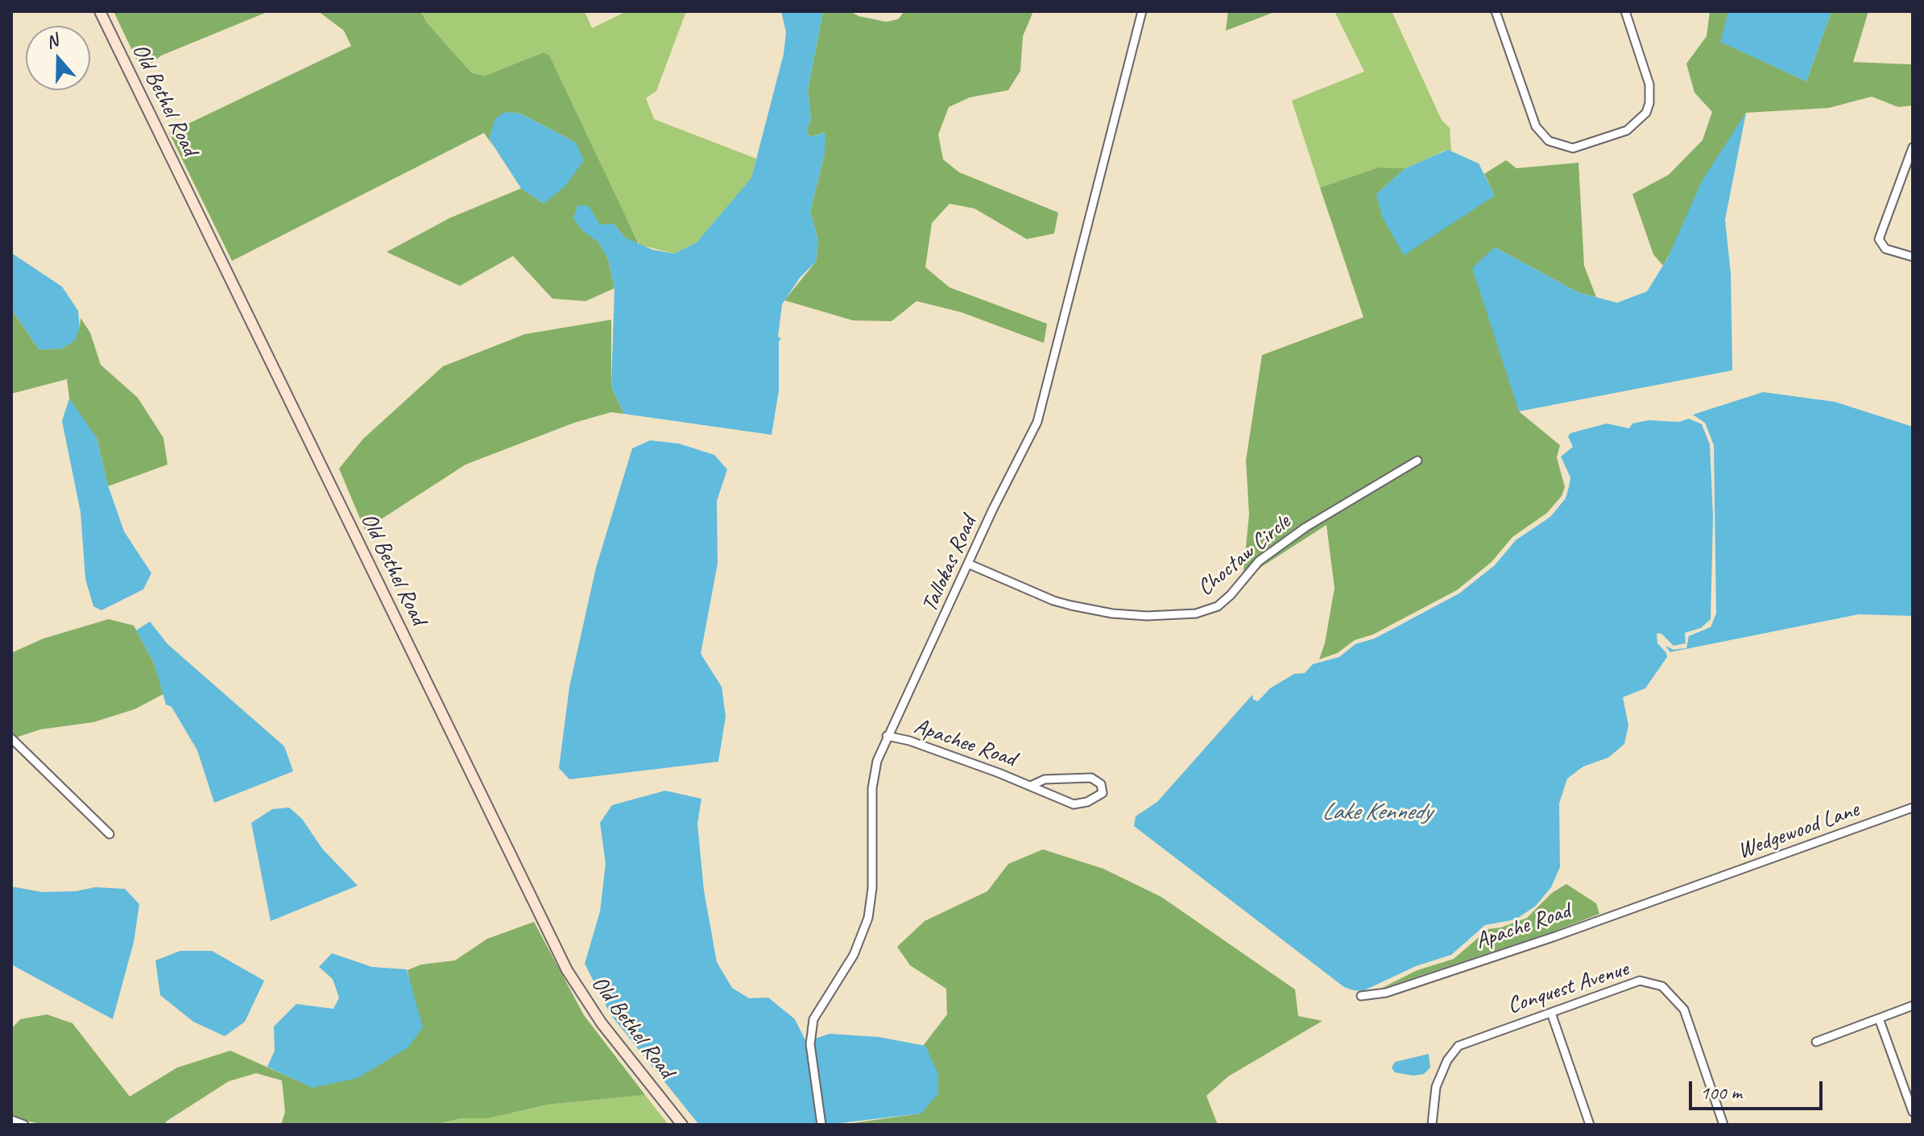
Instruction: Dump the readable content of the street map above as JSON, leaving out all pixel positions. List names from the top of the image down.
{
  "streets": {
    "street": [
      "Old Bethel Road",
      "Choctaw Circle",
      "Tallokas Road",
      "Apachee Road",
      "Wedgewood Lane",
      "Apache Road",
      "Conquest Avenue"
    ]
  },
  "crossings": [
    ["Choctaw Circle", "Tallokas Road"],
    ["Tallokas Road", "Apachee Road"],
    ["Wedgewood Lane", "Apache Road"]
  ],
  "water": ["Lake Kennedy"],
  "scale_bar": "100 m",
  "north": "top"
}
